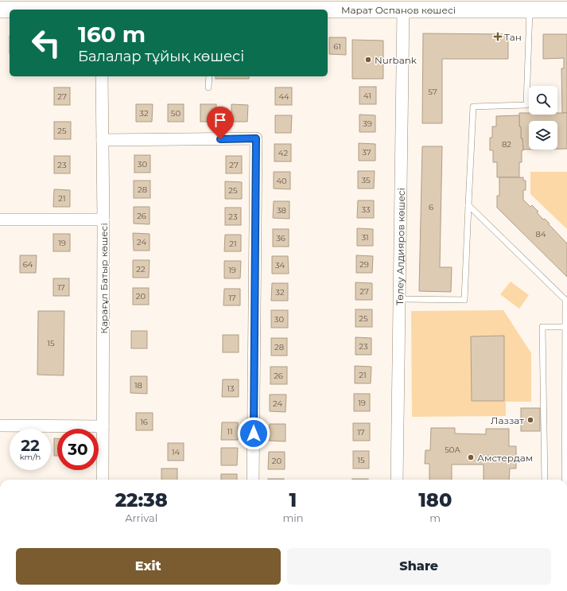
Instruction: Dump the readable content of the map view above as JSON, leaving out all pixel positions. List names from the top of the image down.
{
  "streets": {
    "street": ["Марат Оспанов көшесі", "Төлеу Алдияров көшесі", "Қарағұл Батыр көшесі"]
  },
  "crossings": [
    ["Марат Оспанов көшесі", "Төлеу Алдияров көшесі"]
  ],
  "places": {
    "health": ["Тан"],
    "other": ["Nurbank", "Лаззат", "Амстердам"]
  },
  "house_numbers": [
    "61",
    "57",
    "41",
    "27",
    "44",
    "32",
    "50",
    "39",
    "25",
    "82",
    "37",
    "42",
    "30",
    "23",
    "27",
    "35",
    "40",
    "28",
    "25",
    "21",
    "6",
    "33",
    "38",
    "26",
    "23",
    "84",
    "31",
    "36",
    "24",
    "19",
    "21",
    "64",
    "29",
    "34",
    "22",
    "19",
    "17",
    "27",
    "32",
    "20",
    "17",
    "25",
    "30",
    "15",
    "23",
    "28",
    "21",
    "26",
    "18",
    "13",
    "19",
    "24",
    "16",
    "11",
    "17",
    "50А",
    "14",
    "15",
    "20"
  ],
  "page": {
    "turn": ["160 m", "Балалар тұйық көшесі"],
    "speed": "22 km/h",
    "limit": "30",
    "eta": [
      "22:38",
      "Arrival",
      "1",
      "min",
      "180",
      "m"
    ],
    "buttons": ["Exit", "Share"]
  }
}
